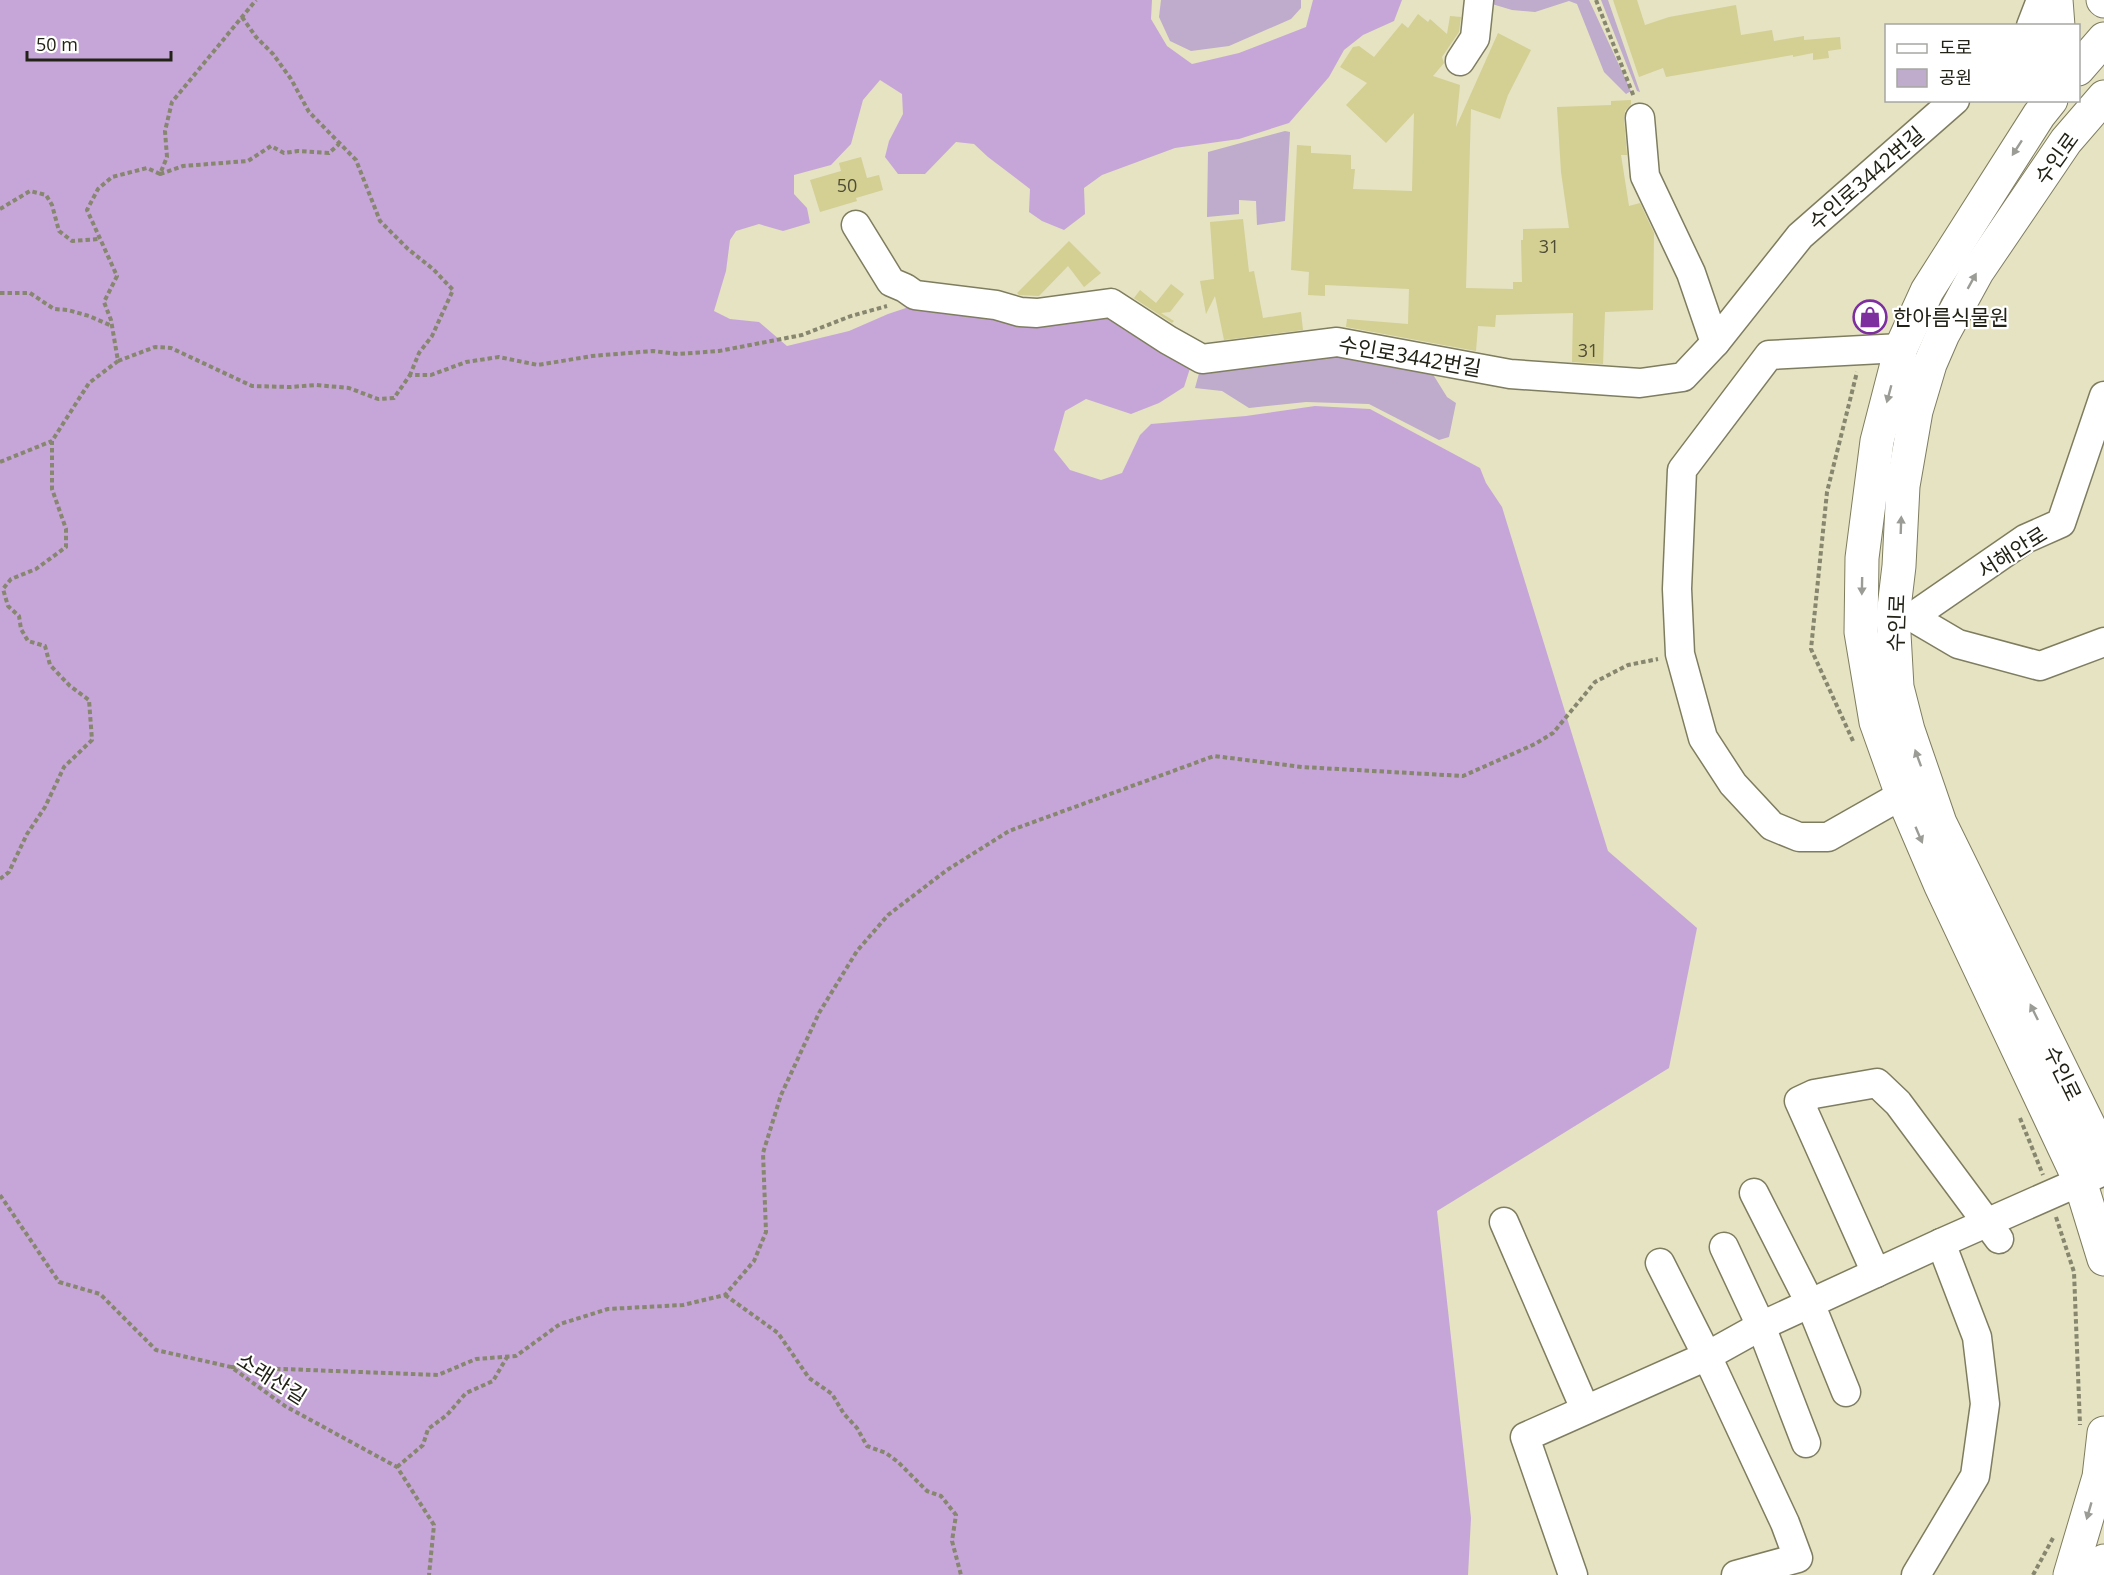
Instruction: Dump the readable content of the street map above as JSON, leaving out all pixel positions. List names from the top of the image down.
{
  "streets": {
    "main road": ["수인로"],
    "street": ["수인로3442번길", "서해안로"],
    "path": ["소래산길"]
  },
  "crossings": [
    ["수인로", "서해안로"]
  ],
  "places": {
    "shop": ["한아름식물원"]
  },
  "house_numbers": ["50", "31", "31"],
  "legend": ["도로", "공원"],
  "scale_bar": "50 m"
}
